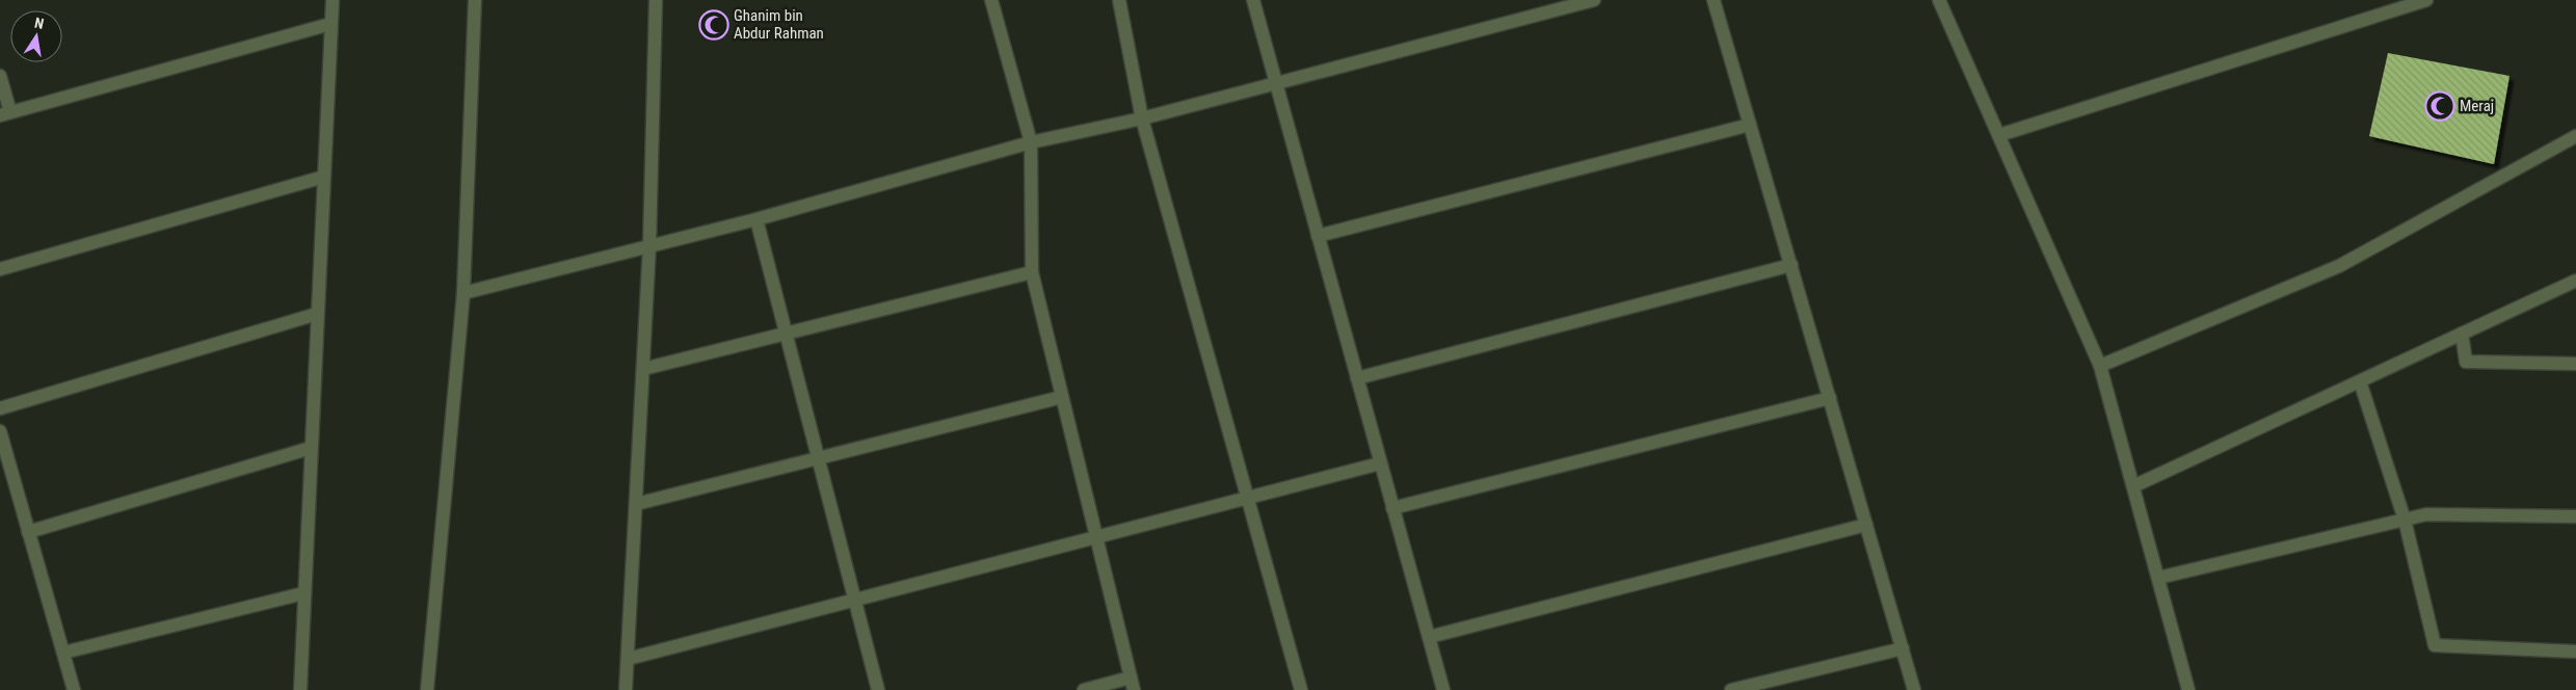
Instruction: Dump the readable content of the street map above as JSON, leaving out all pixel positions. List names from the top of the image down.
{
  "places": {
    "mosque": ["Ghanim bin Abdur Rahman", "Meraj"]
  },
  "north": "top"
}
